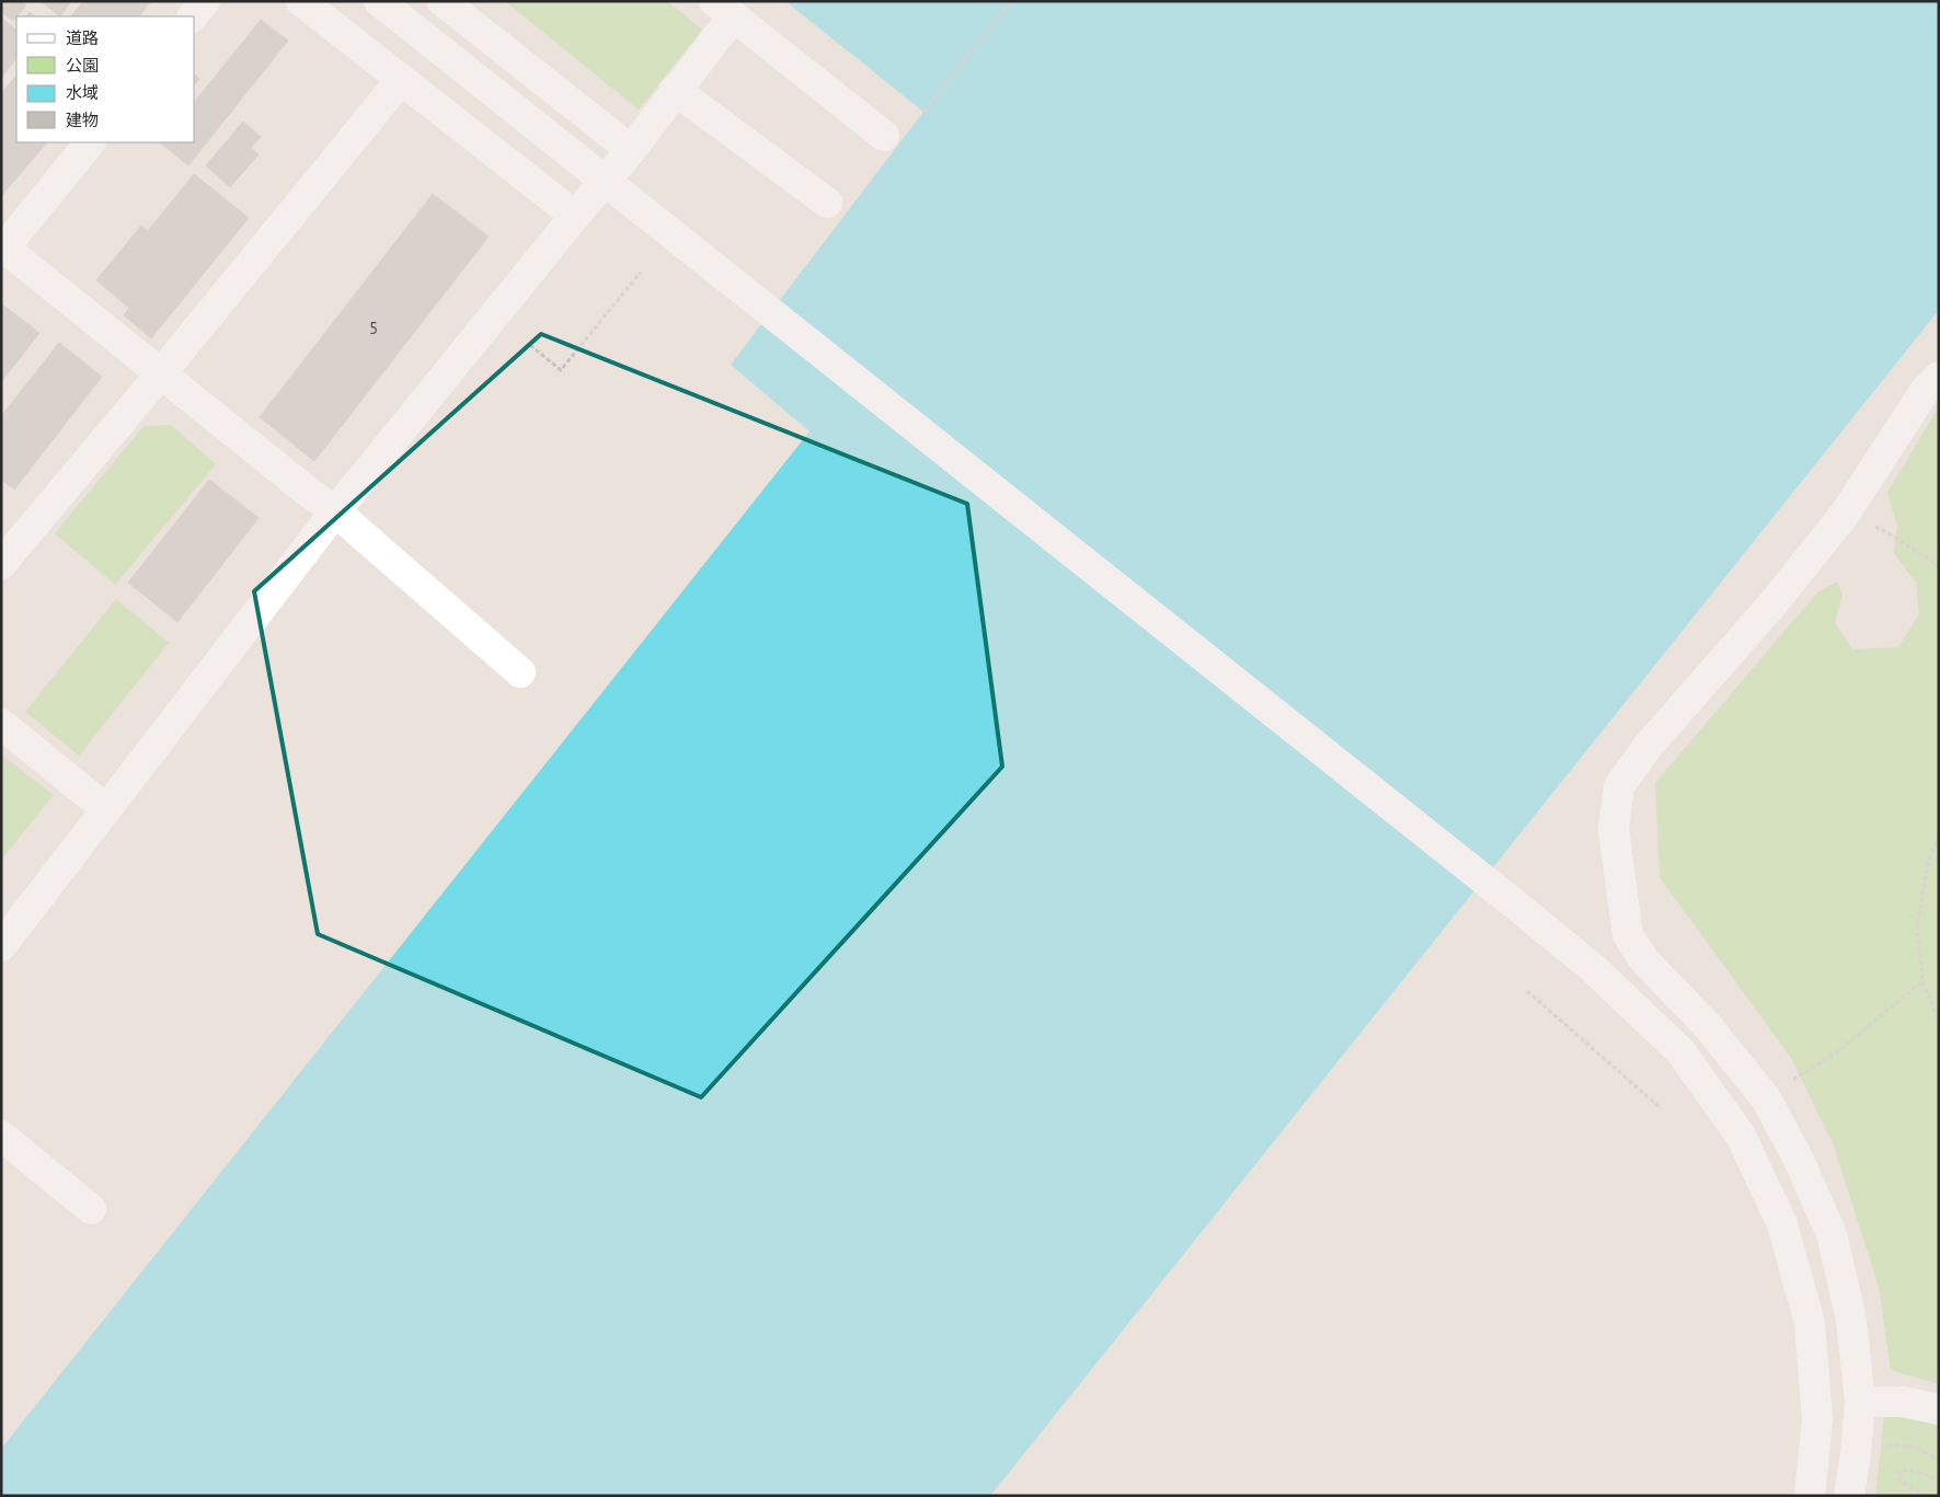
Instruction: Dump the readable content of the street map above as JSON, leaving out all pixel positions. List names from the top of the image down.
{
  "house_numbers": ["5"],
  "legend": [
    "道路",
    "公園",
    "水域",
    "建物"
  ]
}
